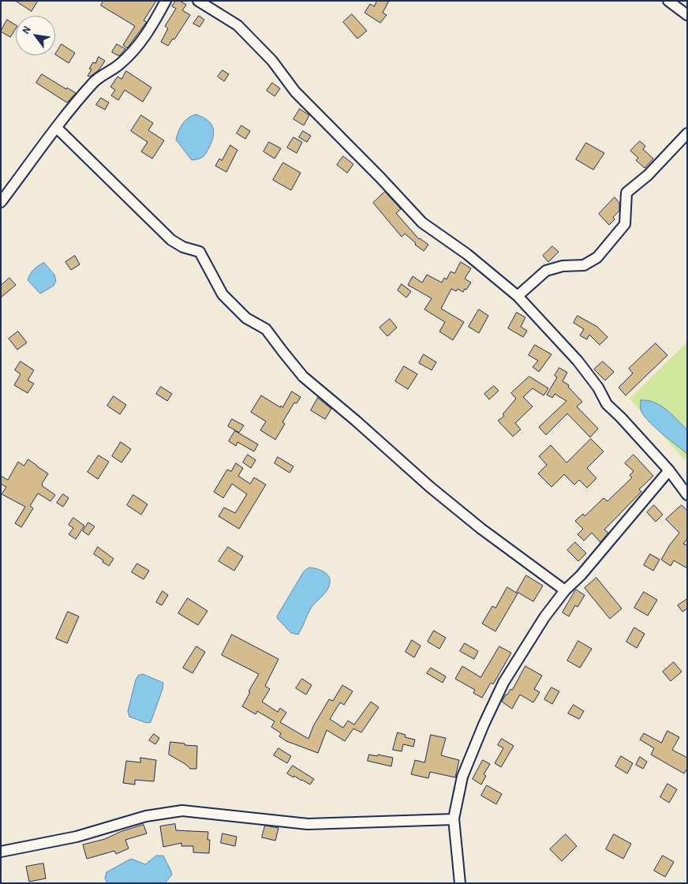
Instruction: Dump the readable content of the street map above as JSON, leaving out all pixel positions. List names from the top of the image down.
{
  "north": "top left"
}
